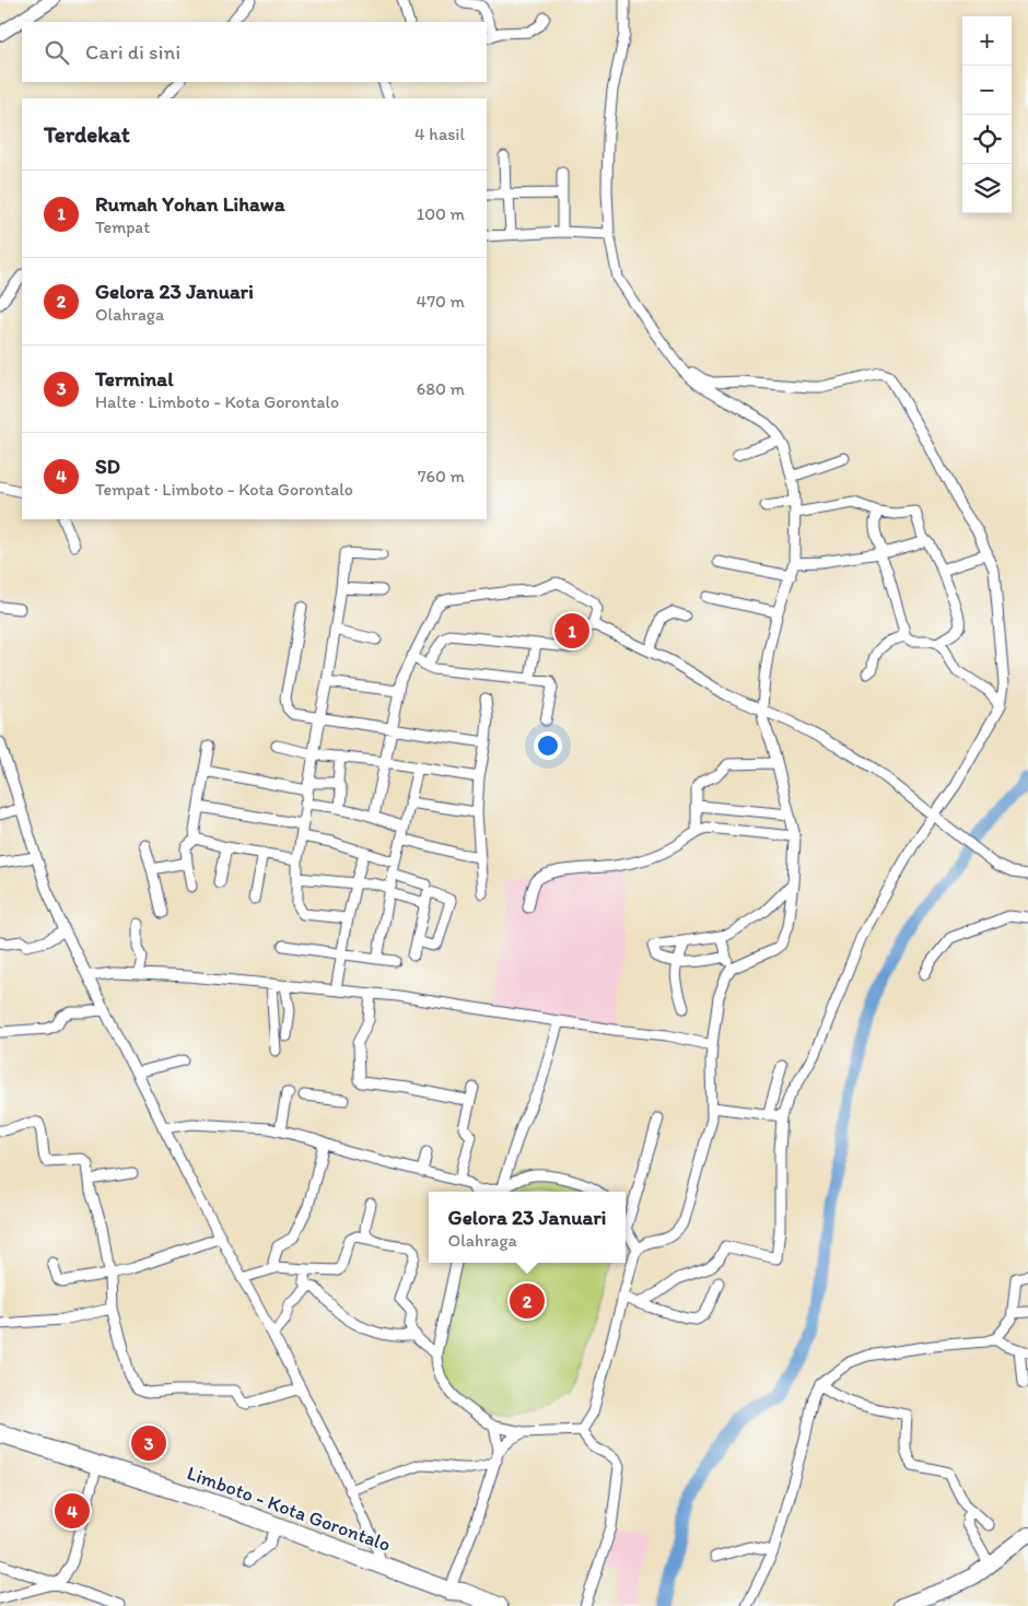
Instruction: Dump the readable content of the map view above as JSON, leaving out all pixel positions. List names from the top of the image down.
{
  "streets": {
    "highway": ["Limboto - Kota Gorontalo"]
  },
  "page": {
    "map_buttons": ["+", "−"],
    "search": "Cari di sini",
    "heading": ["Terdekat", "4 hasil"],
    "list": [
      {
        "mark": "1",
        "name": "Rumah Yohan Lihawa",
        "note": "Tempat",
        "value": "100 m"
      },
      {
        "mark": "2",
        "name": "Gelora 23 Januari",
        "note": "Olahraga",
        "value": "470 m"
      },
      {
        "mark": "3",
        "name": "Terminal",
        "note": "Halte · Limboto - Kota Gorontalo",
        "value": "680 m"
      },
      {
        "mark": "4",
        "name": "SD",
        "note": "Tempat · Limboto - Kota Gorontalo",
        "value": "760 m"
      }
    ],
    "pins": [
      "1",
      "2",
      "3",
      "4"
    ],
    "popup": ["Gelora 23 Januari", "Olahraga"]
  }
}
